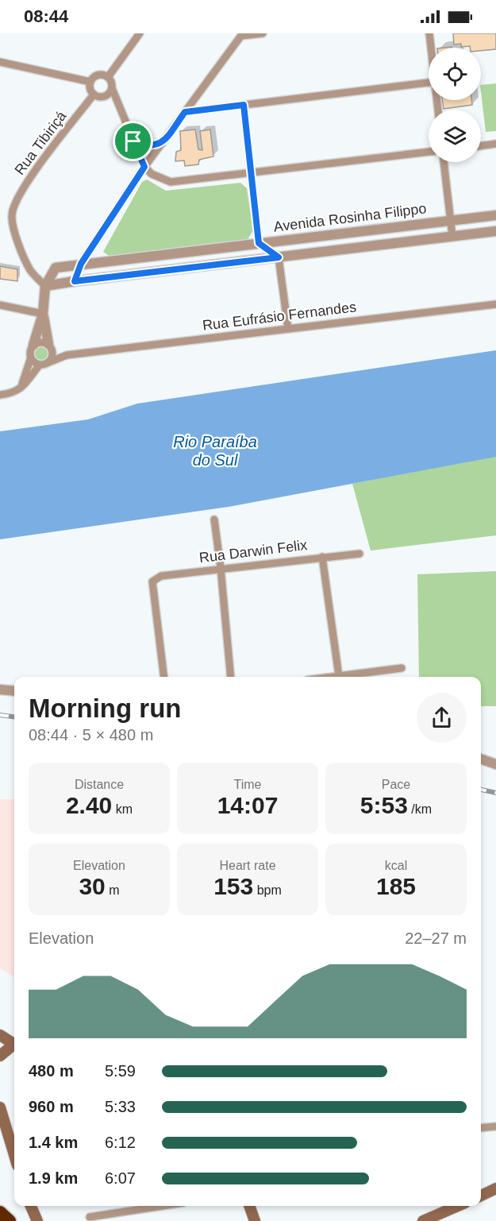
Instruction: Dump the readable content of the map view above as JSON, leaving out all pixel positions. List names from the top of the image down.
{
  "streets": {
    "street": [
      "Rua Tibiriçá",
      "Avenida Rosinha Filippo",
      "Rua Eufrásio Fernandes",
      "Rua Darwin Felix"
    ]
  },
  "crossings": [
    ["Rua Tibiriçá", "Avenida Rosinha Filippo"]
  ],
  "water": ["Rio Paraíba do Sul"],
  "page": {
    "status": "08:44",
    "heading": ["Morning run", "08:44 · 5 × 480 m"],
    "stats": [
      ["Distance", "2.40 km"],
      ["Time", "14:07"],
      ["Pace", "5:53 /km"],
      ["Elevation", "30 m"],
      ["Heart rate", "153 bpm"],
      ["kcal", "185"]
    ],
    "chart": ["Elevation", "22–27 m"],
    "list": [
      {
        "name": "480 m",
        "note": "5:59"
      },
      {
        "name": "960 m",
        "note": "5:33"
      },
      {
        "name": "1.4 km",
        "note": "6:12"
      },
      {
        "name": "1.9 km",
        "note": "6:07"
      }
    ]
  }
}
